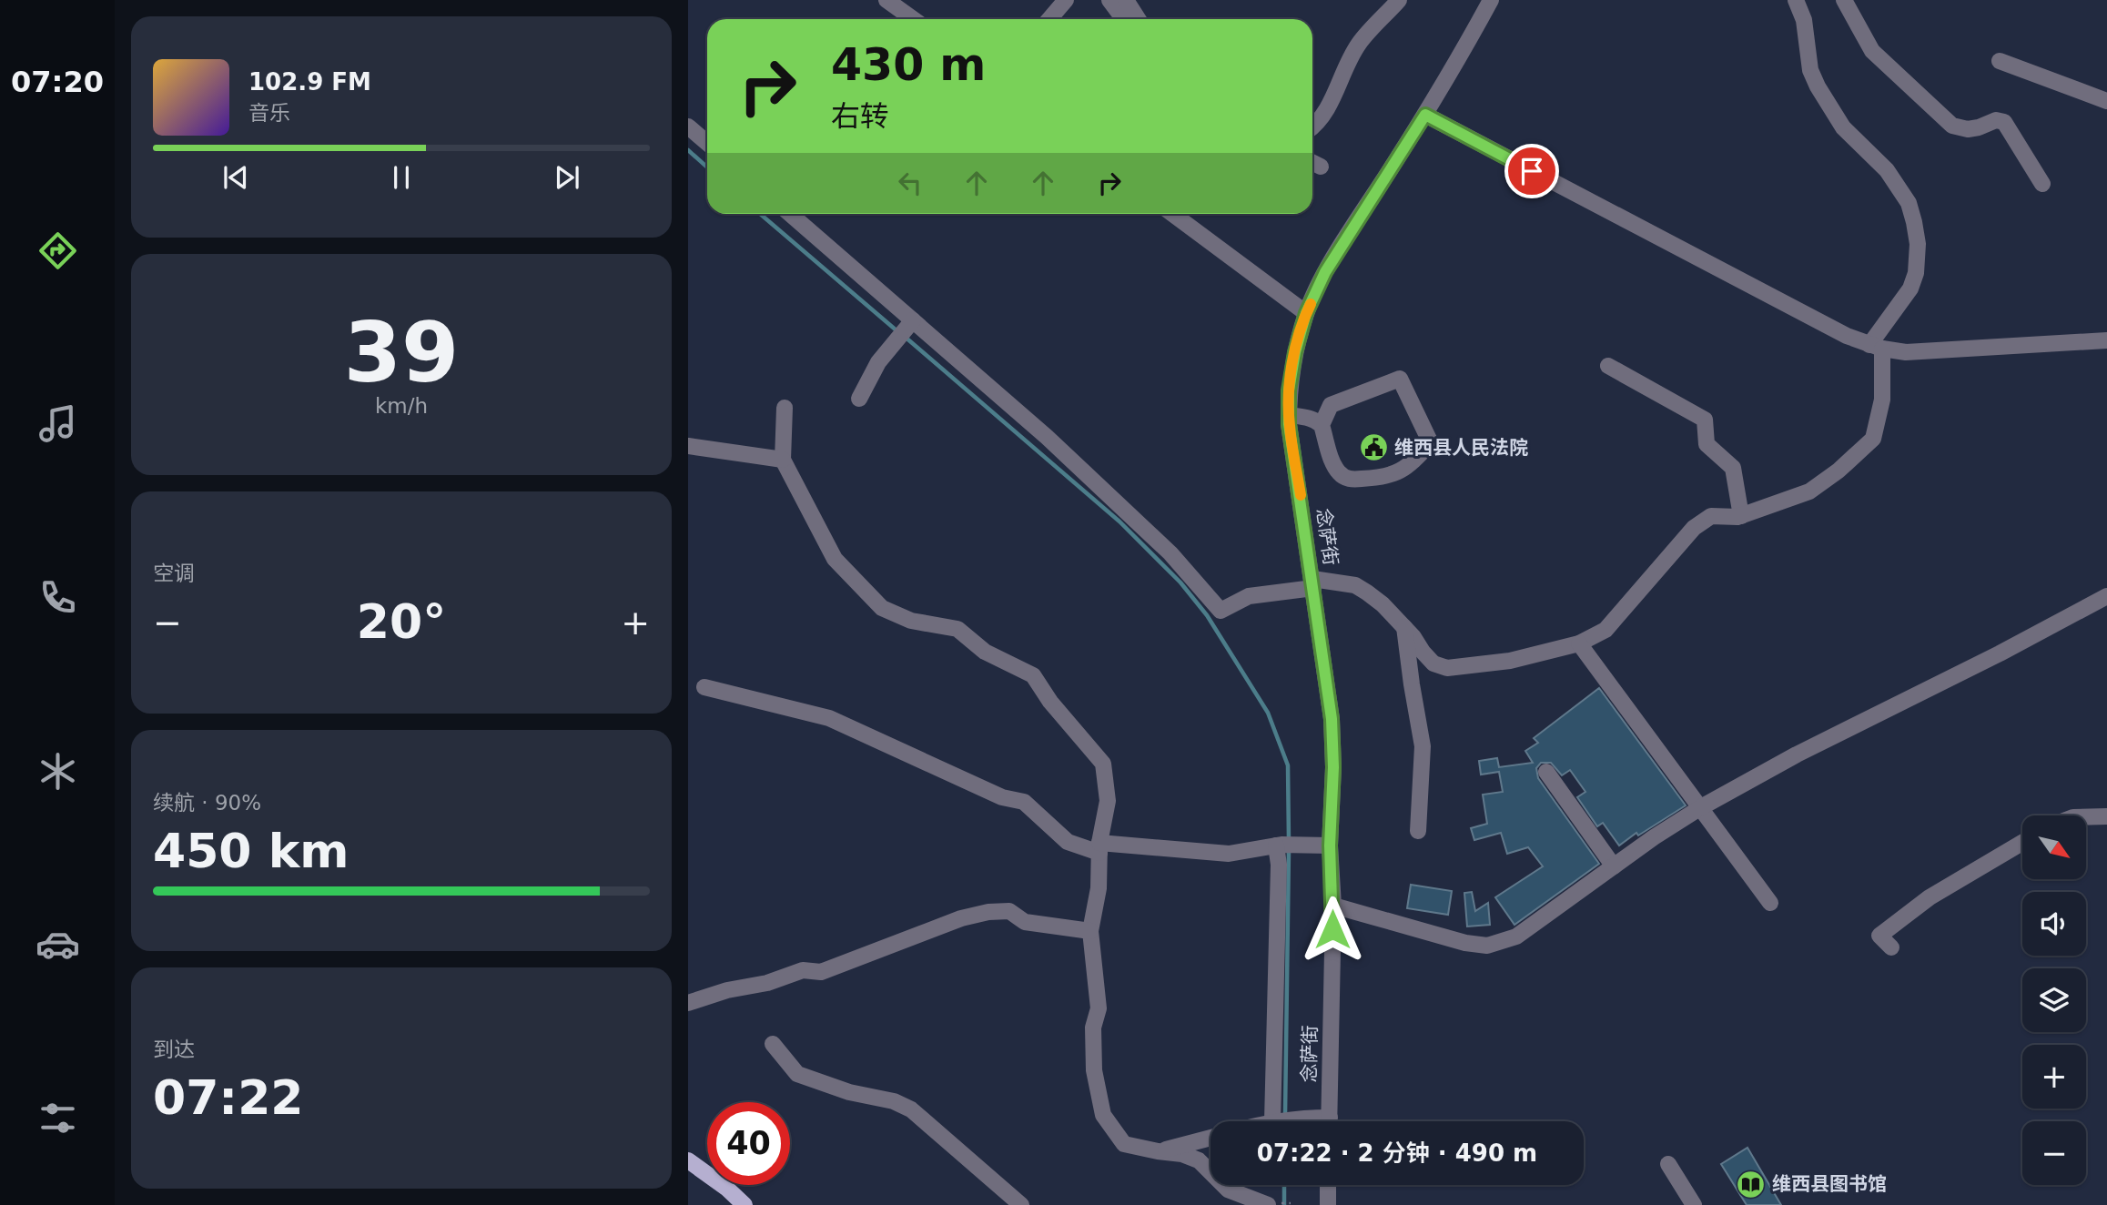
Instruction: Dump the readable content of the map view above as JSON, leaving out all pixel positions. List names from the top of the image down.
{
  "streets": {
    "street": ["念萨街"]
  },
  "places": {
    "public building": ["维西县人民法院"],
    "library": ["维西县图书馆"]
  },
  "north": "bottom right",
  "page": {
    "tabs": "07:20",
    "turn": ["430 m", "右转"],
    "song": ["102.9 FM", "音乐"],
    "tile": [
      ["39", "km/h"],
      "空调",
      ["续航 · 90%", "450 km"],
      ["到达", "07:22"]
    ],
    "heat": ["−", "20°", "+"],
    "map_buttons": ["+", "−"],
    "limit": "40",
    "trip": "07:22 · 2 分钟 · 490 m"
  }
}
